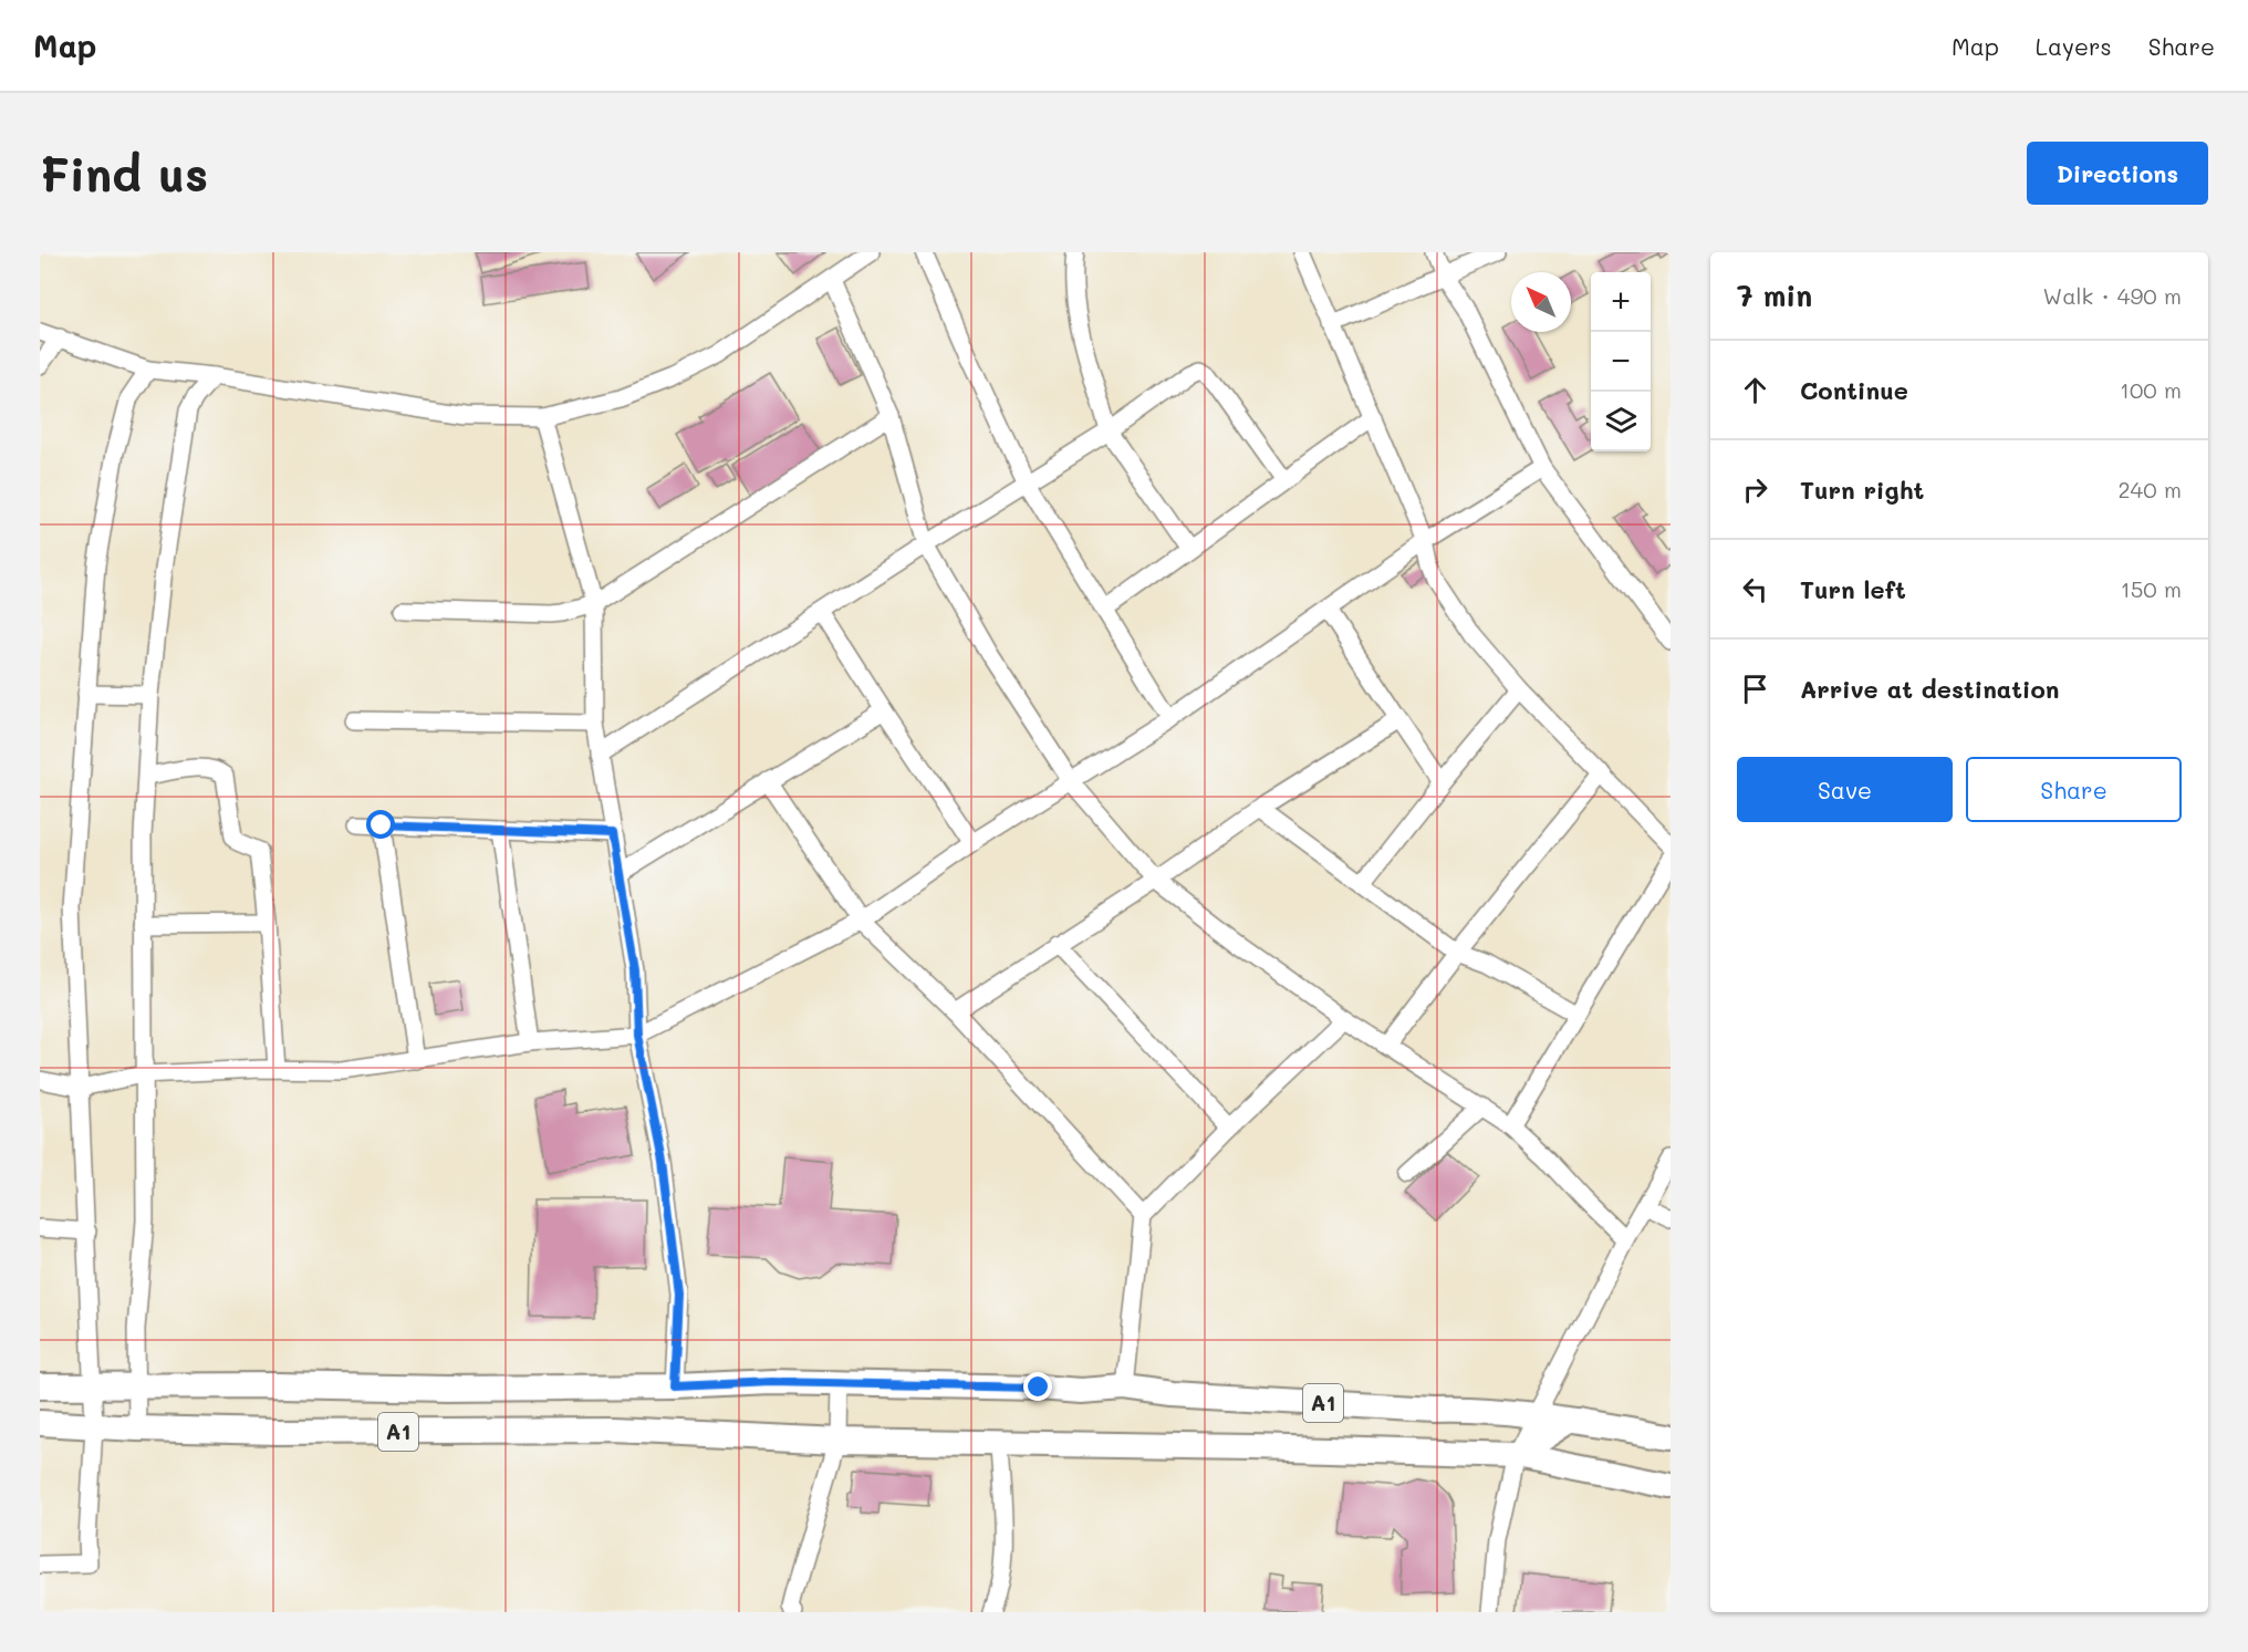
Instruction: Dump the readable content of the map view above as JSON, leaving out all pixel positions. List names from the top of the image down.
{
  "streets": {
    "main road": ["A1"]
  },
  "north": "top left",
  "page": {
    "header": "Map",
    "nav": ["Map", "Layers", "Share"],
    "buttons": [
      "Directions",
      ["Save", "Share"]
    ],
    "title": "Find us",
    "heading": ["7 min", "Walk · 490 m"],
    "map_buttons": ["+", "−"],
    "list": [
      ["Continue", "100 m"],
      ["Turn right", "240 m"],
      ["Turn left", "150 m"],
      "Arrive at destination"
    ]
  }
}
